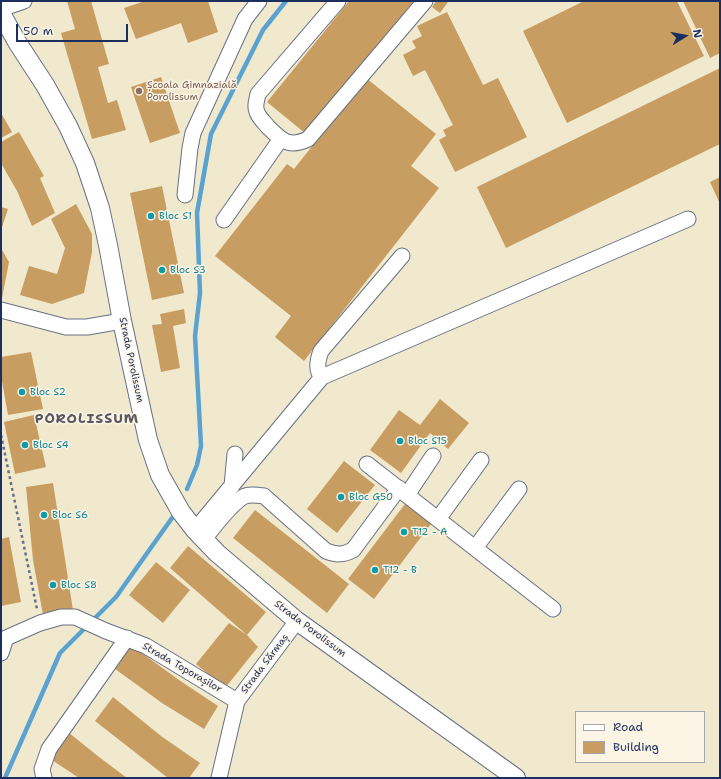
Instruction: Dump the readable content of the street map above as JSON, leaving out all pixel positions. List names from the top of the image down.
{
  "streets": {
    "main road": ["Strada Porolissum"],
    "street": ["Strada Sărmaș", "Strada Toporașilor"]
  },
  "crossings": [
    ["Strada Porolissum", "Strada Sărmaș"],
    ["Strada Sărmaș", "Strada Toporașilor"]
  ],
  "districts": ["POROLISSUM"],
  "places": [
    "Școala Gimnazială Porolissum",
    "Bloc S1",
    "Bloc S3",
    "Bloc S2",
    "Bloc S15",
    "Bloc S4",
    "Bloc G50",
    "Bloc S6",
    "T12 - A",
    "T12 - B",
    "Bloc S8"
  ],
  "legend": ["Road", "Building"],
  "scale_bar": "50 m",
  "north": "right"
}
